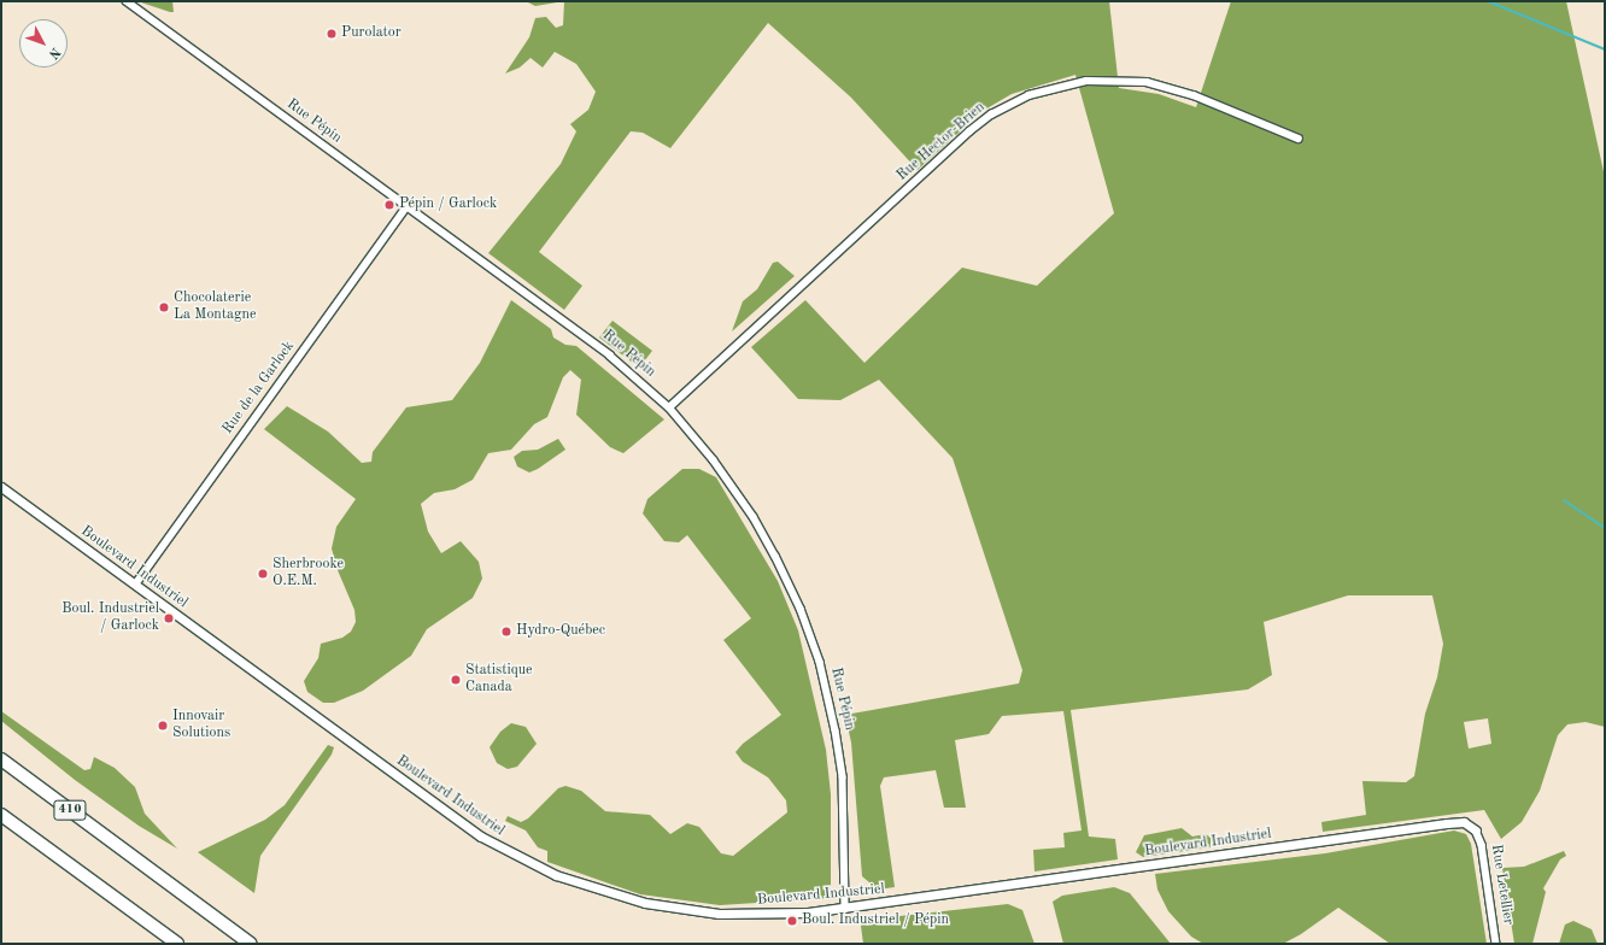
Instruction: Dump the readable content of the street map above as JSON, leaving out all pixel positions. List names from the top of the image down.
{
  "streets": {
    "highway": ["410"],
    "street": [
      "Rue Pépin",
      "Rue Hector-Brien",
      "Rue de la Garlock",
      "Boulevard Industriel",
      "Rue Letellier"
    ]
  },
  "crossings": [
    ["Rue Pépin", "Rue Hector-Brien"],
    ["Rue Pépin", "Rue de la Garlock"],
    ["Rue Pépin", "Boulevard Industriel"],
    ["Rue de la Garlock", "Boulevard Industriel"],
    ["Boulevard Industriel", "Rue Letellier"]
  ],
  "places": [
    "Purolator",
    "Pépin / Garlock",
    "Chocolaterie La Montagne",
    "Sherbrooke O.E.M.",
    "Boul. Industriel / Garlock",
    "Hydro-Québec",
    "Statistique Canada",
    "Innovair Solutions",
    "Boul. Industriel / Pépin"
  ],
  "north": "bottom right"
}
